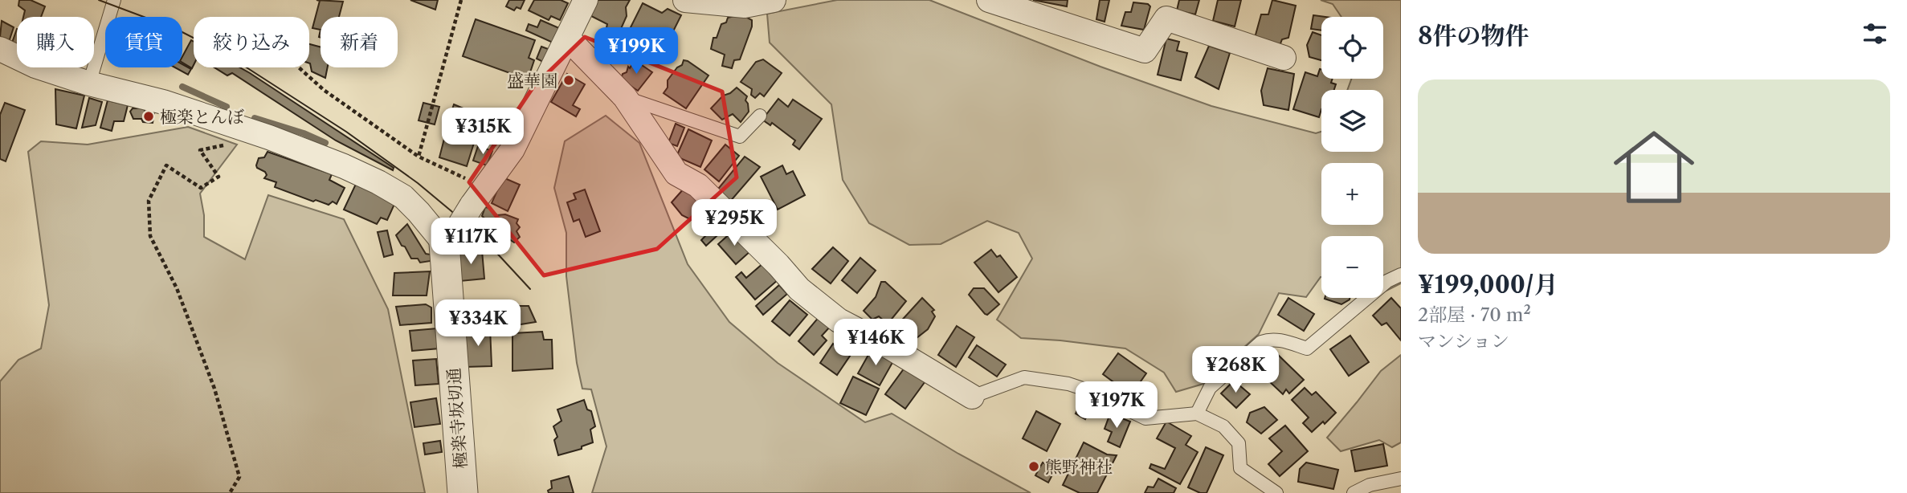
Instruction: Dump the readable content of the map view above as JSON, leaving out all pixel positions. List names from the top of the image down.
{
  "streets": {
    "street": ["極楽寺坂切通"]
  },
  "places": ["盛華園", "極楽とんぼ", "熊野神社"],
  "page": {
    "heading": "8件の物件",
    "map_buttons": ["+", "−"],
    "chip": [
      "購入",
      "賃貸",
      "絞り込み",
      "新着"
    ],
    "price": [
      "¥199K",
      "¥315K",
      "¥295K",
      "¥117K",
      "¥334K",
      "¥146K",
      "¥268K",
      "¥197K"
    ],
    "list": [
      {
        "name": "¥199,000/月",
        "note": "2部屋 · 70 m² · マンション"
      }
    ]
  }
}
